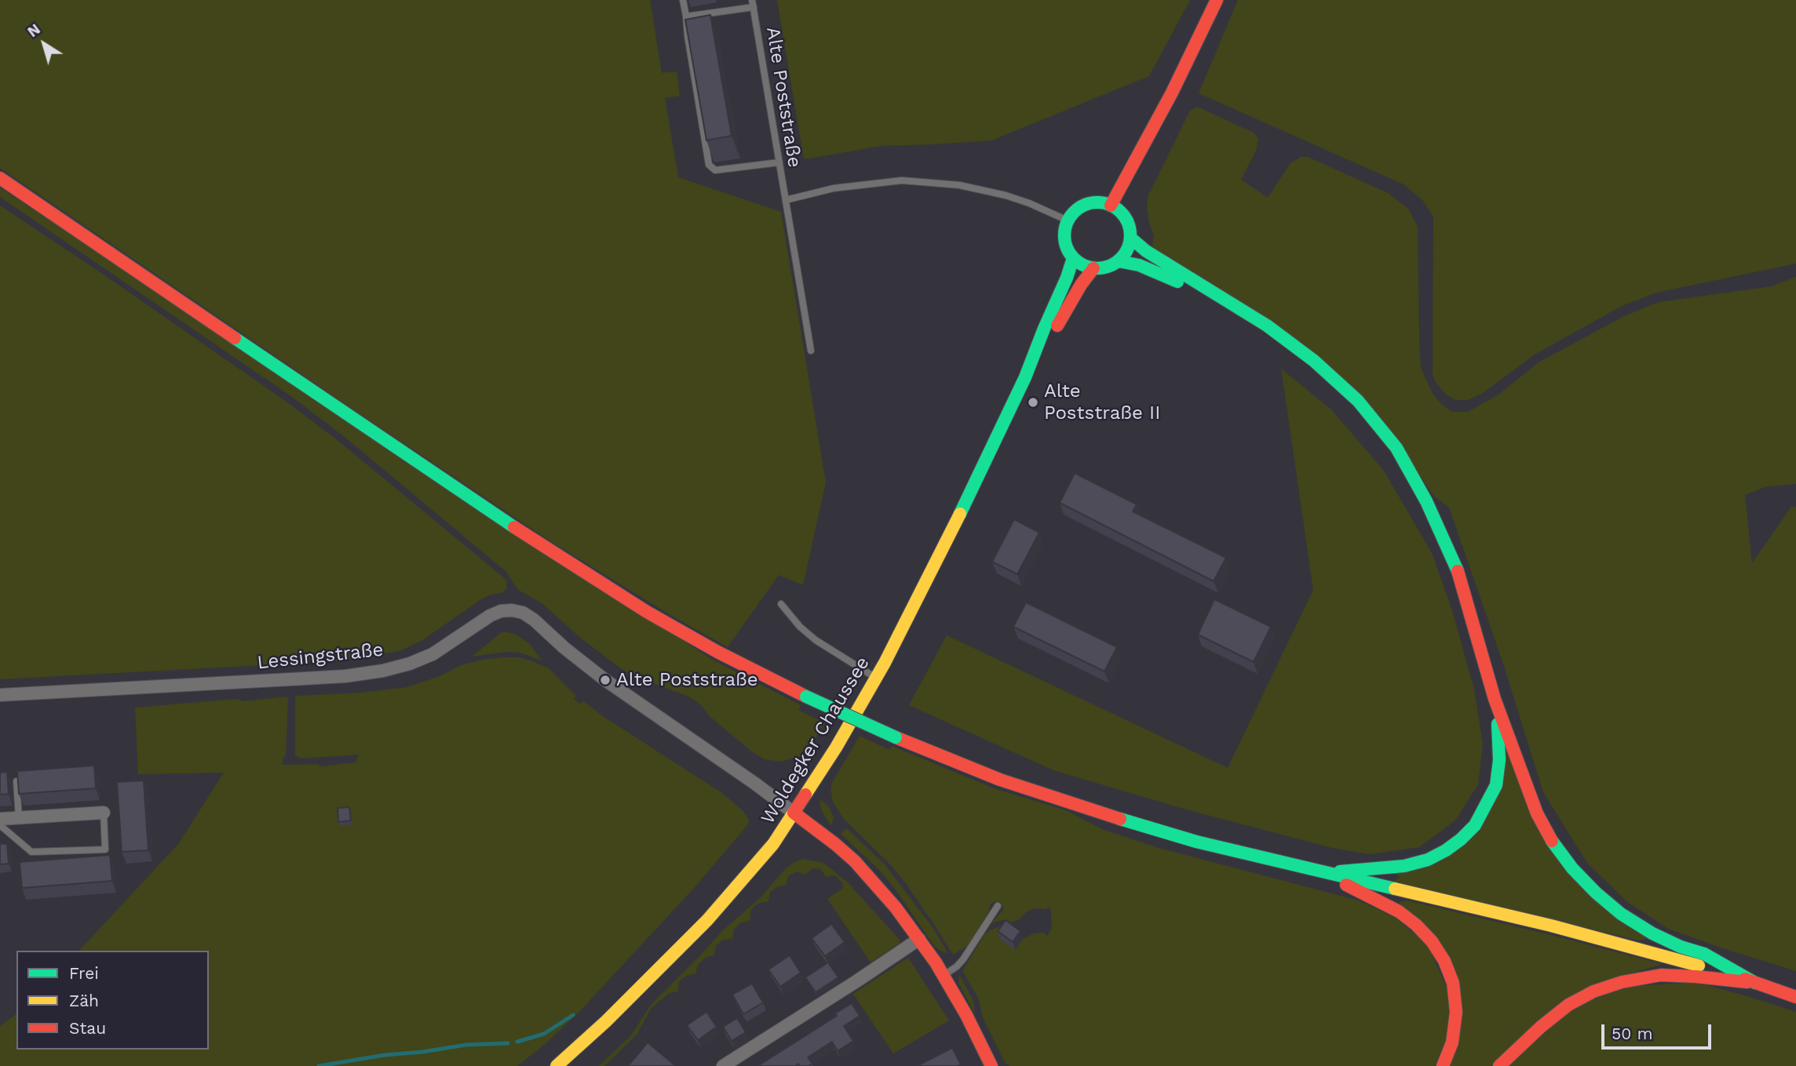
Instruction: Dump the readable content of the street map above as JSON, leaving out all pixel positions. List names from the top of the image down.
{
  "streets": {
    "main road": ["Woldegker Chaussee"],
    "street": ["Lessingstraße"],
    "lane": ["Alte Poststraße"]
  },
  "crossings": [
    ["Alte Poststraße", "Woldegker Chaussee"],
    ["Lessingstraße", "Woldegker Chaussee"]
  ],
  "places": ["Alte Poststraße II", "Alte Poststraße"],
  "legend": ["Frei", "Zäh", "Stau"],
  "scale_bar": "50 m",
  "north": "top left"
}
